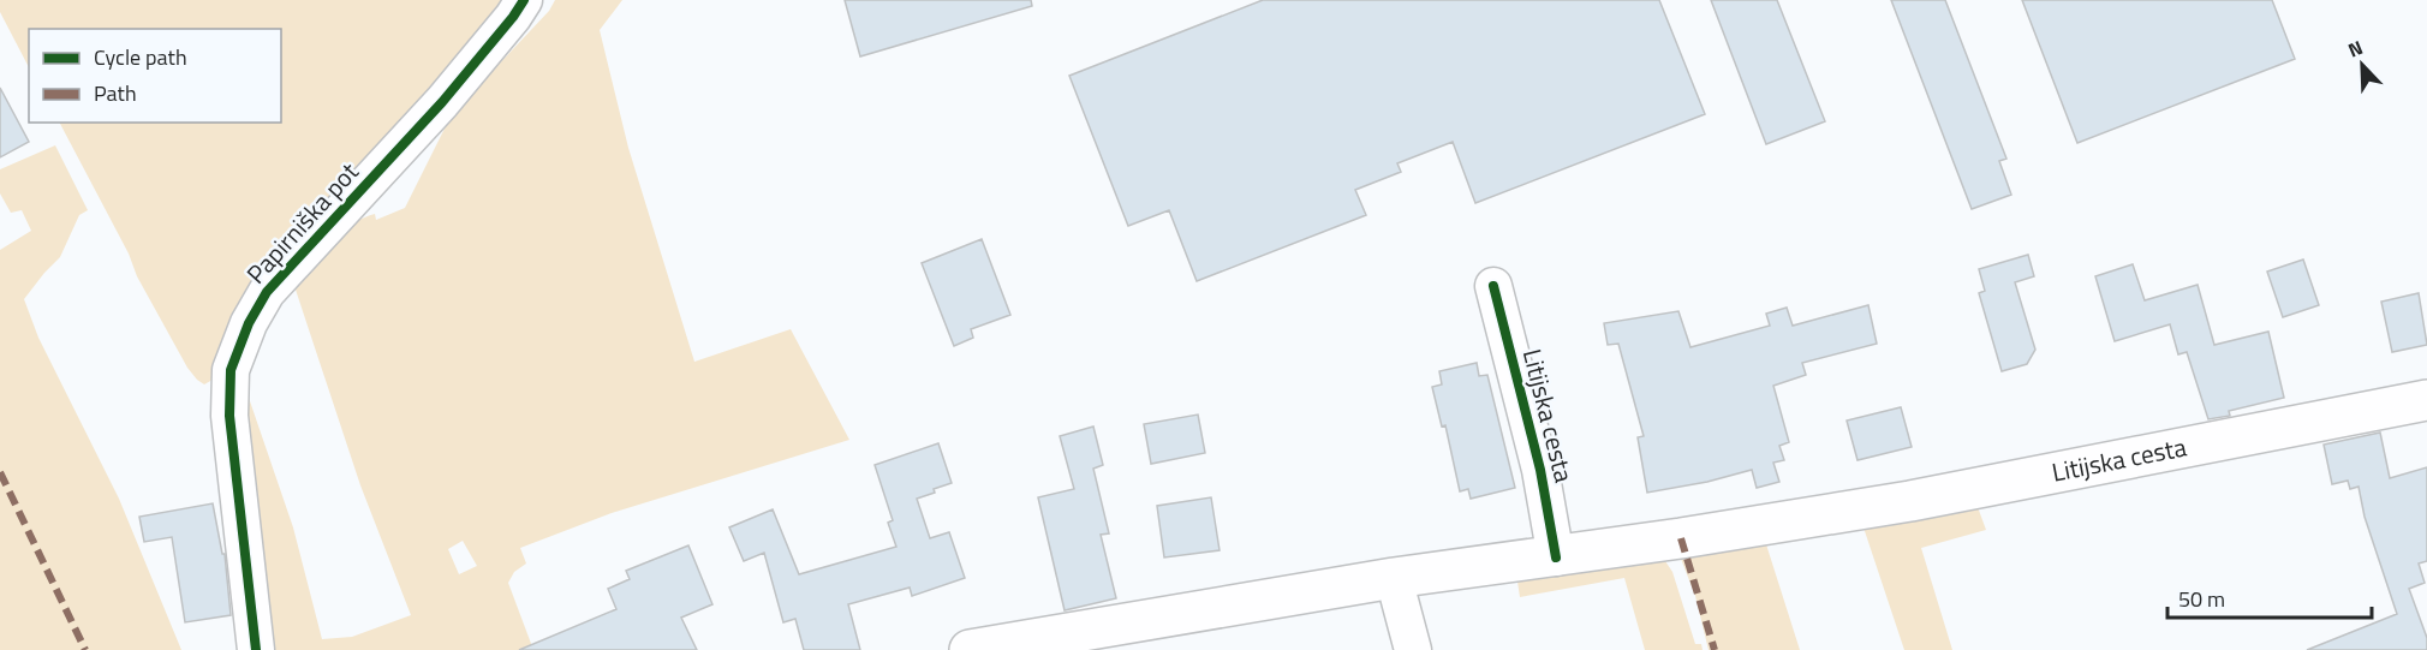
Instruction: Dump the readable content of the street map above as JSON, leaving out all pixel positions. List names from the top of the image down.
{
  "streets": {
    "main road": ["Litijska cesta"],
    "street": ["Papirniška pot"]
  },
  "legend": ["Cycle path", "Path"],
  "scale_bar": "50 m",
  "north": "top left"
}
